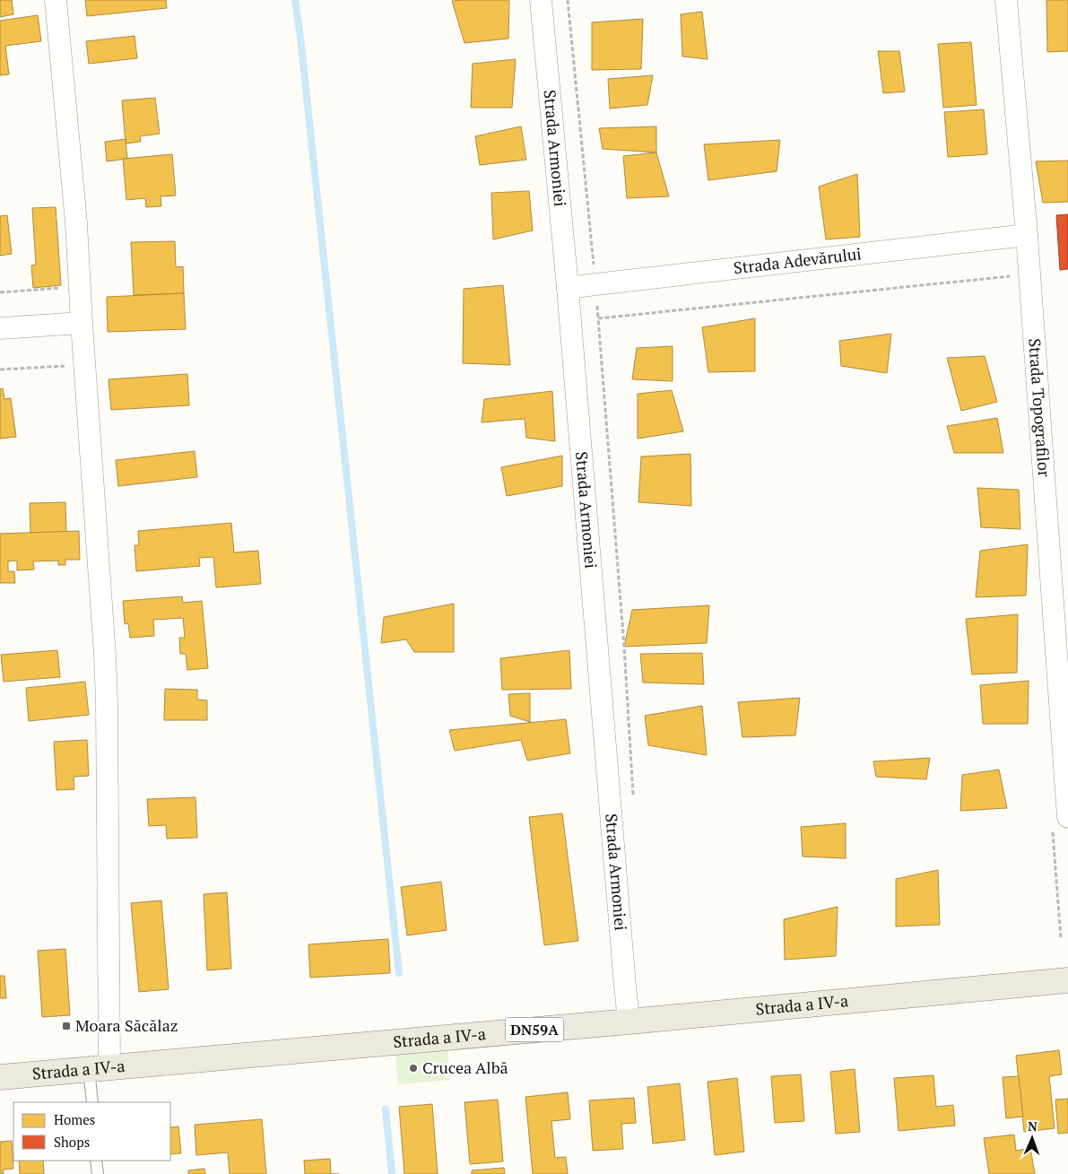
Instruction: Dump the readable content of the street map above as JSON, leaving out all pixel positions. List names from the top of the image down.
{
  "streets": {
    "main road": ["Strada a IV-a", "DN59A"],
    "street": ["Strada Armoniei", "Strada Adevărului", "Strada Topografilor"]
  },
  "crossings": [
    ["Strada Armoniei", "Strada Adevărului"],
    ["Strada Armoniei", "Strada a IV-a"],
    ["Strada Adevărului", "Strada Topografilor"]
  ],
  "places": {
    "transit": ["Moara Săcălaz"],
    "other": ["Crucea Albă"]
  },
  "legend": ["Homes", "Shops"],
  "north": "top"
}
